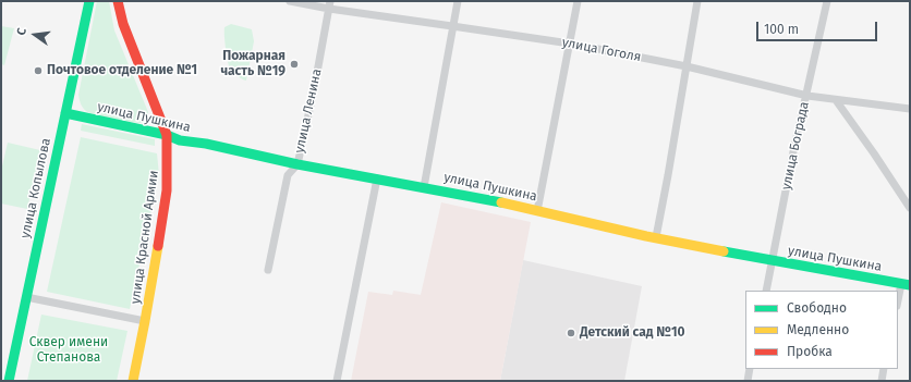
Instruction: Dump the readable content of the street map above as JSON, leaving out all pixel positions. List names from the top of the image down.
{
  "streets": {
    "street": [
      "улица Гоголя",
      "улица Ленина",
      "улица Пушкина",
      "улица Бограда",
      "улица Копылова",
      "улица Красной Армии"
    ]
  },
  "crossings": [
    ["улица Гоголя", "улица Ленина"],
    ["улица Гоголя", "улица Бограда"],
    ["улица Ленина", "улица Пушкина"],
    ["улица Пушкина", "улица Бограда"],
    ["улица Пушкина", "улица Копылова"],
    ["улица Пушкина", "улица Красной Армии"]
  ],
  "parks": ["Сквер имени Степанова"],
  "places": ["Пожарная часть №19", "Почтовое отделение №1", "Детский сад №10"],
  "legend": ["Свободно", "Медленно", "Пробка"],
  "scale_bar": "100 m",
  "north": "left"
}
